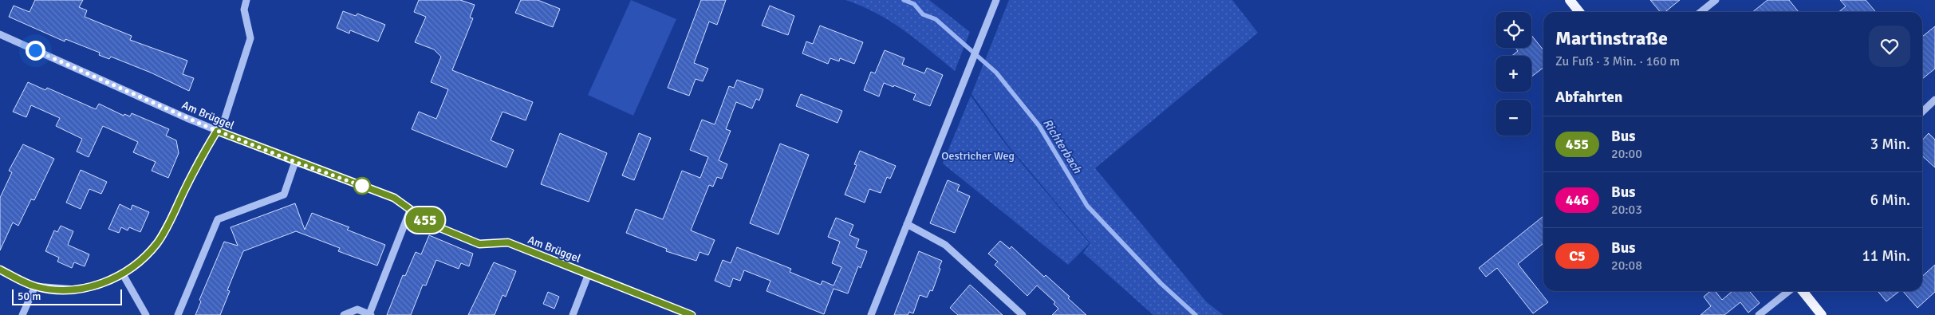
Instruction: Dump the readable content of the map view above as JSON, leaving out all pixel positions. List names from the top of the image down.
{
  "streets": {
    "street": ["Am Brüggel"]
  },
  "water": ["Richterbach"],
  "parks": ["Oestricher Weg"],
  "lines": ["bus line 455"],
  "scale_bar": "50 m",
  "page": {
    "on_map": "455",
    "map_buttons": ["+", "−"],
    "heading": [
      ["Martinstraße", "Zu Fuß · 3 Min. · 160 m"],
      "Abfahrten"
    ],
    "list": [
      {
        "mark": "455",
        "name": "Bus",
        "note": "20:00",
        "value": "3 Min."
      },
      {
        "mark": "446",
        "name": "Bus",
        "note": "20:03",
        "value": "6 Min."
      },
      {
        "mark": "C5",
        "name": "Bus",
        "note": "20:08",
        "value": "11 Min."
      }
    ],
    "scale": "50 m"
  }
}
